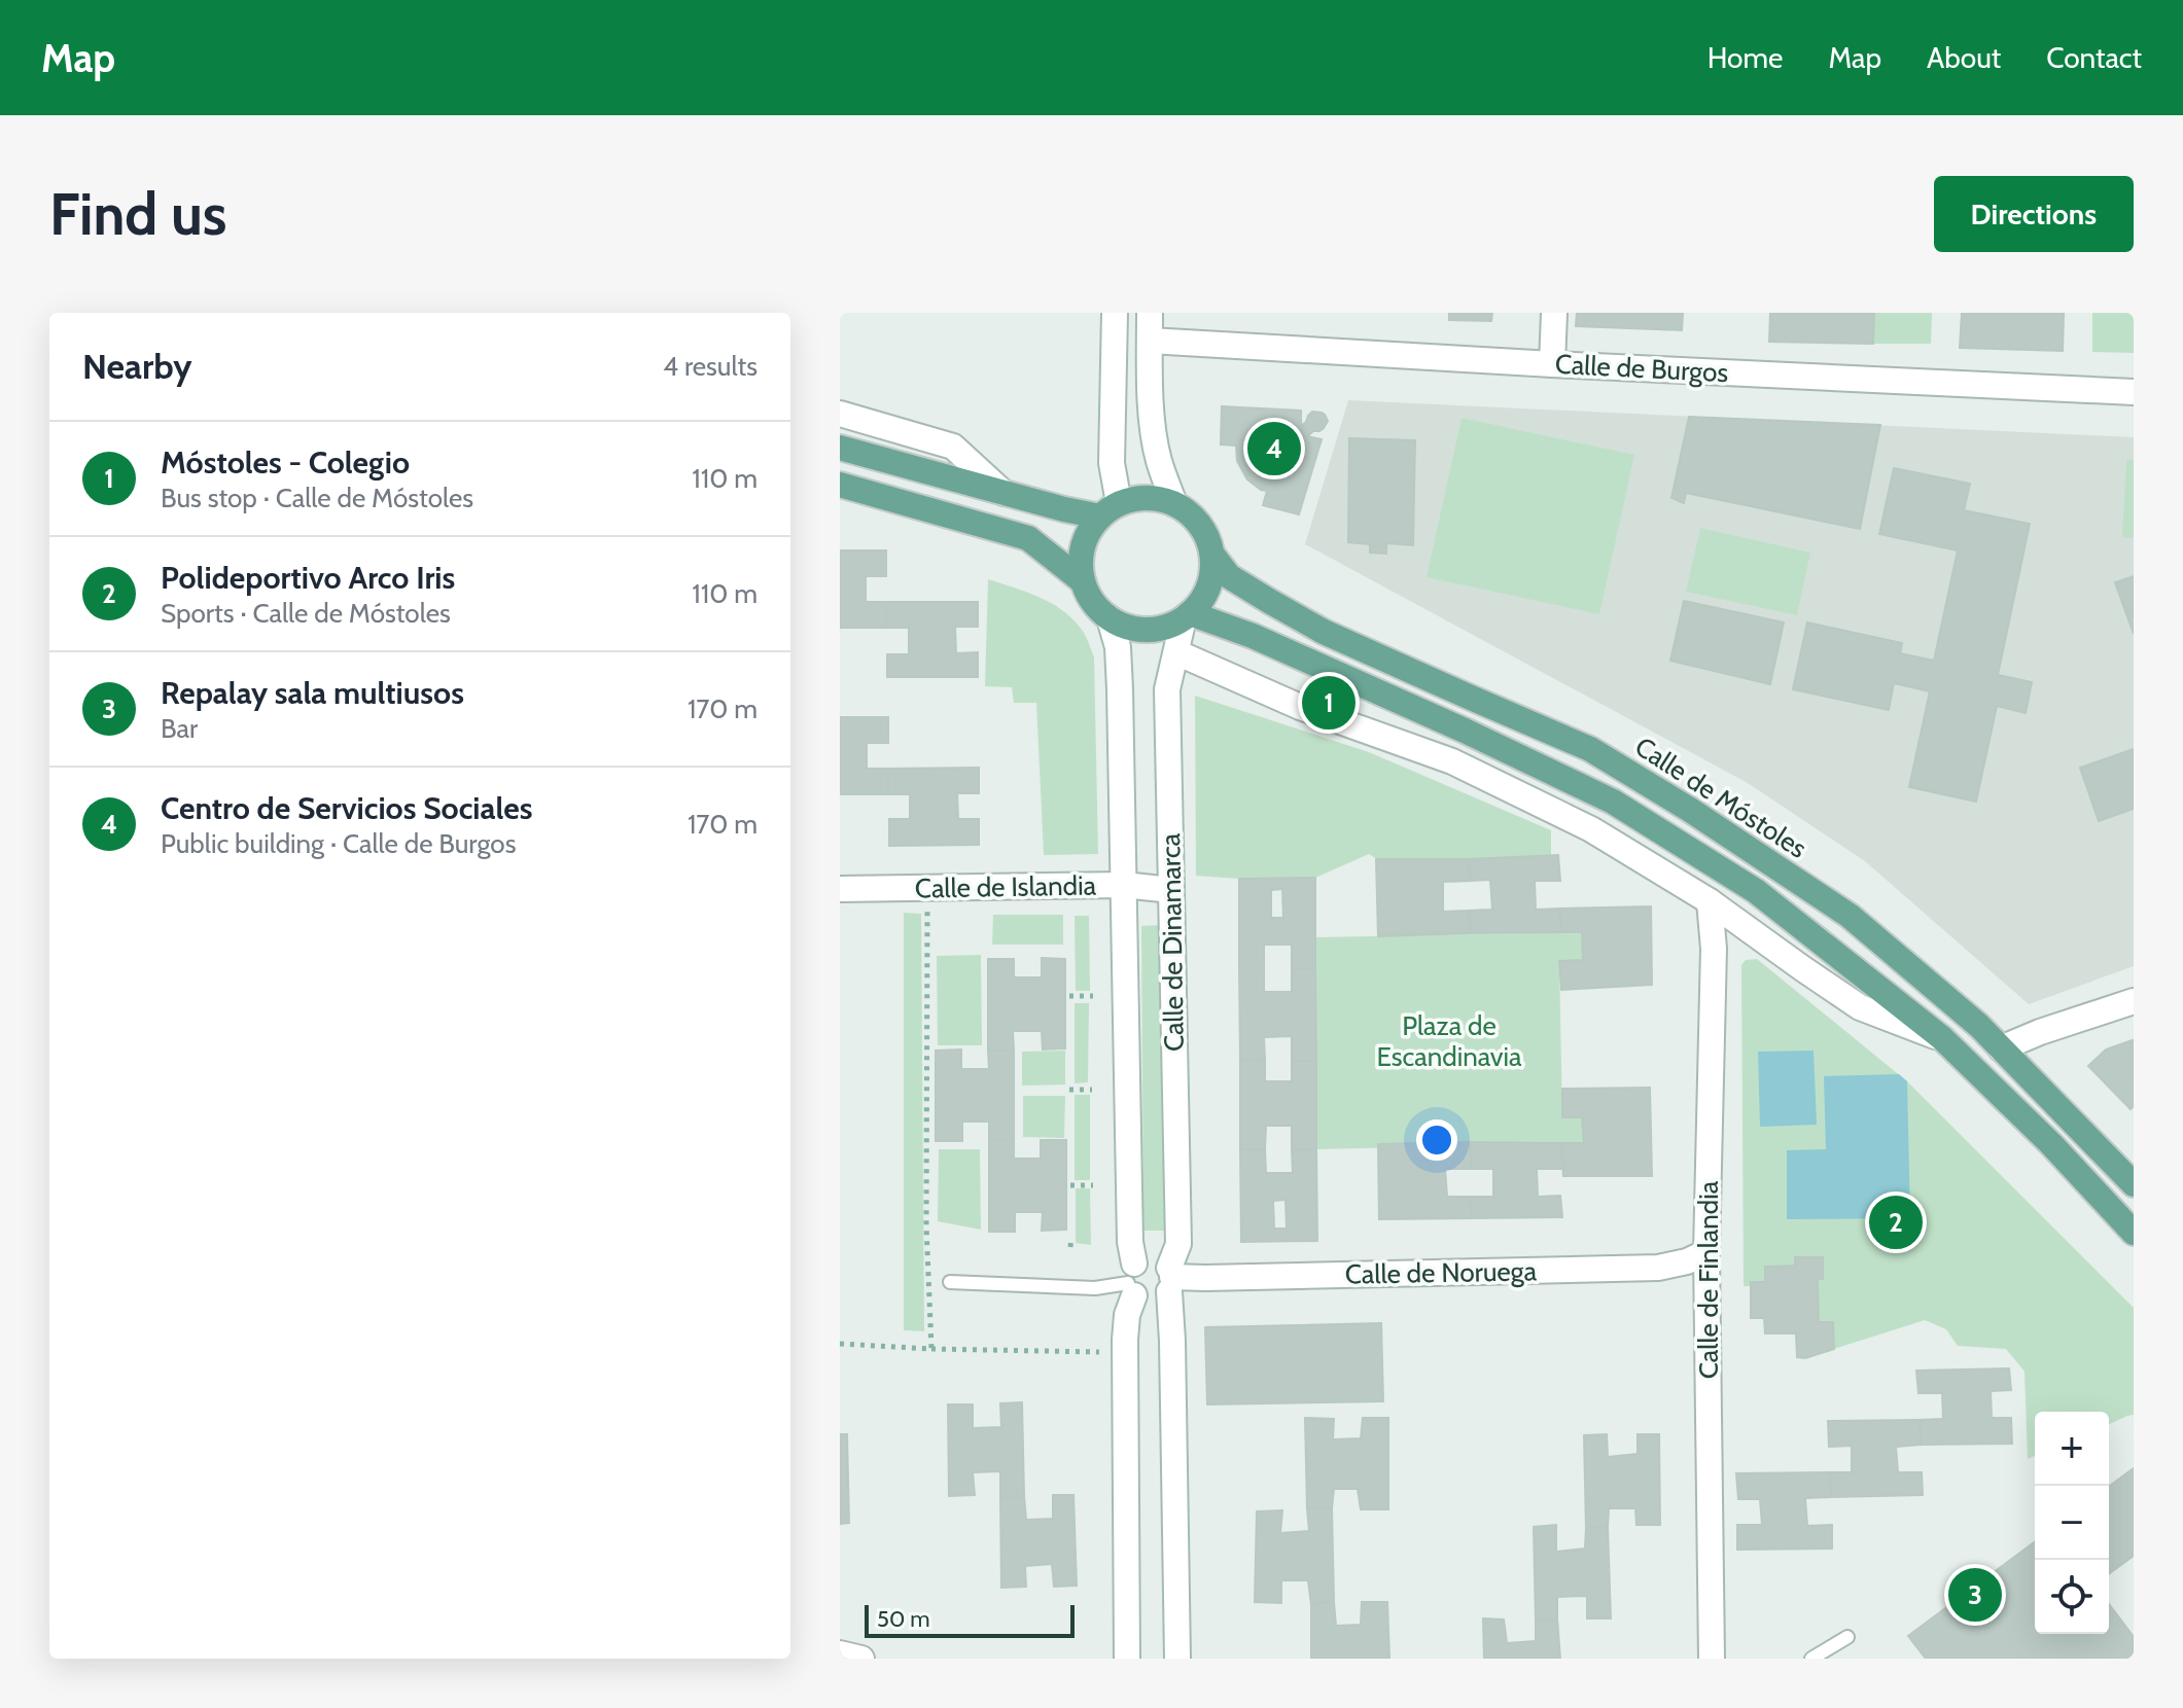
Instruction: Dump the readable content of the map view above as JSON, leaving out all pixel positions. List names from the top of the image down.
{
  "streets": {
    "main road": ["Calle de Móstoles"],
    "street": [
      "Calle de Burgos",
      "Calle de Islandia",
      "Calle de Dinamarca",
      "Calle de Noruega",
      "Calle de Finlandia"
    ]
  },
  "crossings": [
    ["Calle de Móstoles", "Calle de Dinamarca"],
    ["Calle de Islandia", "Calle de Dinamarca"],
    ["Calle de Dinamarca", "Calle de Noruega"],
    ["Calle de Noruega", "Calle de Finlandia"]
  ],
  "parks": ["Plaza de Escandinavia"],
  "scale_bar": "50 m",
  "page": {
    "header": "Map",
    "nav": [
      "Home",
      "Map",
      "About",
      "Contact"
    ],
    "buttons": "Directions",
    "title": "Find us",
    "heading": ["Nearby", "4 results"],
    "pins": [
      "4",
      "1",
      "2",
      "3"
    ],
    "list": [
      {
        "mark": "1",
        "name": "Móstoles - Colegio",
        "note": "Bus stop · Calle de Móstoles",
        "value": "110 m"
      },
      {
        "mark": "2",
        "name": "Polideportivo Arco Iris",
        "note": "Sports · Calle de Móstoles",
        "value": "110 m"
      },
      {
        "mark": "3",
        "name": "Repalay sala multiusos",
        "note": "Bar",
        "value": "170 m"
      },
      {
        "mark": "4",
        "name": "Centro de Servicios Sociales",
        "note": "Public building · Calle de Burgos",
        "value": "170 m"
      }
    ],
    "map_buttons": ["+", "−"],
    "scale": "50 m"
  }
}
